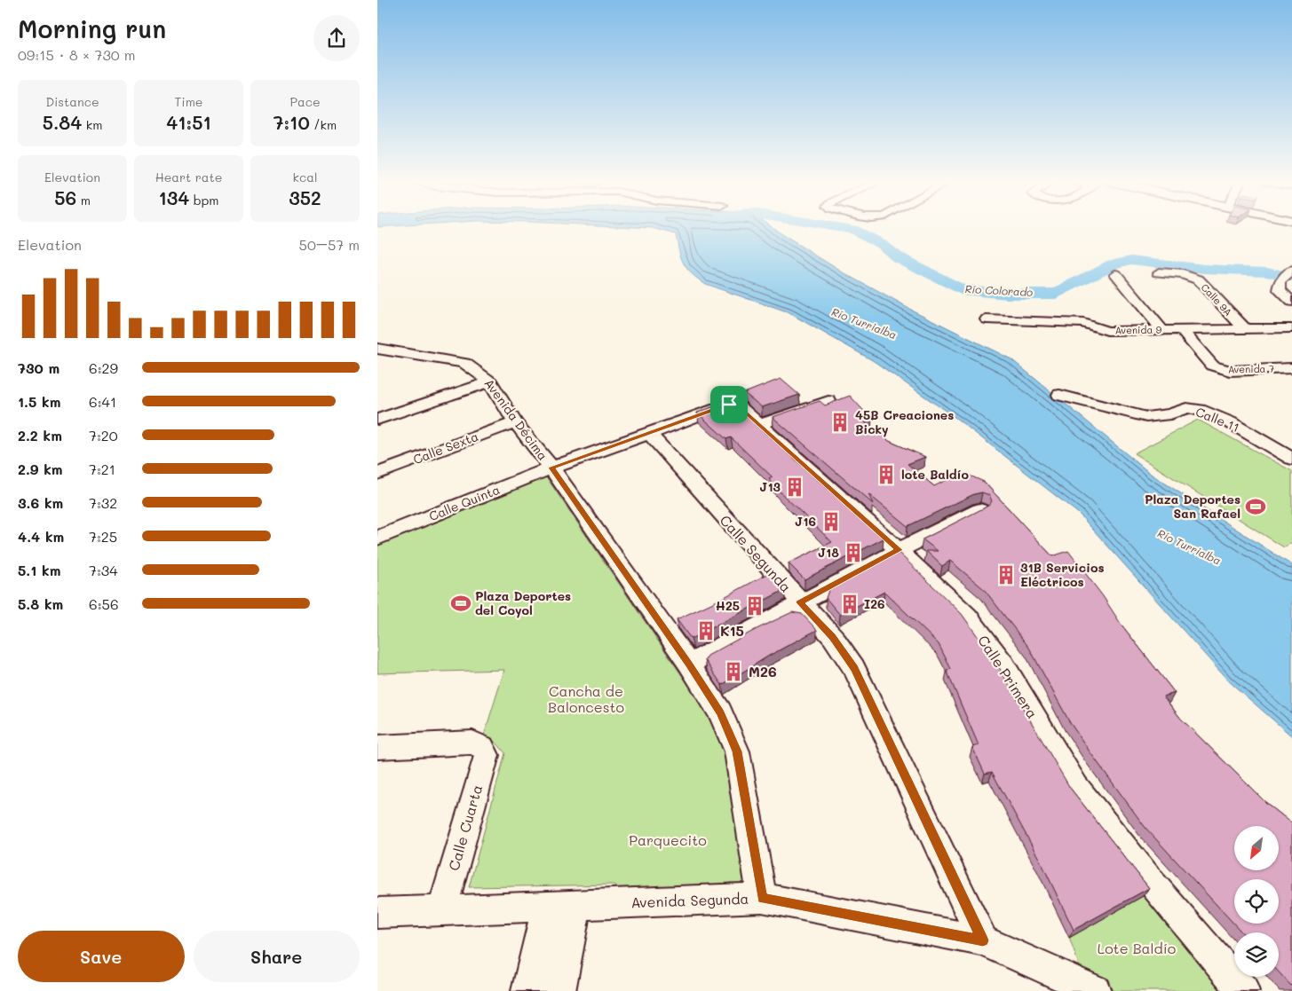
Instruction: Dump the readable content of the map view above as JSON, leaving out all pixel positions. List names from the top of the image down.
{
  "streets": {
    "street": [
      "Calle 9A",
      "Avenida 9",
      "Avenida 7",
      "Avenida Décima",
      "Calle 11",
      "Calle Sexta",
      "Calle Quinta",
      "Calle Segunda",
      "Calle Primera",
      "Calle Cuarta",
      "Avenida Segunda"
    ]
  },
  "crossings": [
    ["Calle 9A", "Avenida 9"],
    ["Avenida 9", "Avenida 7"],
    ["Avenida Décima", "Calle Sexta"],
    ["Avenida Décima", "Calle Quinta"],
    ["Avenida Décima", "Avenida Segunda"],
    ["Calle Quinta", "Calle Segunda"],
    ["Calle Quinta", "Calle Primera"],
    ["Calle Segunda", "Avenida Segunda"],
    ["Calle Cuarta", "Avenida Segunda"]
  ],
  "water": ["Río Colorado", "Río Turrialba"],
  "parks": ["Cancha de Baloncesto", "Parquecito", "Lote Baldío"],
  "places": {
    "building": [
      "45B Creaciones Bicky",
      "lote Baldío",
      "J13",
      "J16",
      "J18",
      "31B Servicios Eléctricos",
      "I26",
      "H25",
      "K15",
      "M26"
    ],
    "sports": ["Plaza Deportes San Rafael", "Plaza Deportes del Coyol"]
  },
  "north": "bottom left",
  "page": {
    "heading": ["Morning run", "09:15 · 8 × 730 m"],
    "stats": [
      ["Distance", "5.84 km"],
      ["Time", "41:51"],
      ["Pace", "7:10 /km"],
      ["Elevation", "56 m"],
      ["Heart rate", "134 bpm"],
      ["kcal", "352"]
    ],
    "chart": ["Elevation", "50–57 m"],
    "list": [
      {
        "name": "730 m",
        "note": "6:29"
      },
      {
        "name": "1.5 km",
        "note": "6:41"
      },
      {
        "name": "2.2 km",
        "note": "7:20"
      },
      {
        "name": "2.9 km",
        "note": "7:21"
      },
      {
        "name": "3.6 km",
        "note": "7:32"
      },
      {
        "name": "4.4 km",
        "note": "7:25"
      },
      {
        "name": "5.1 km",
        "note": "7:34"
      },
      {
        "name": "5.8 km",
        "note": "6:56"
      }
    ],
    "buttons": ["Save", "Share"]
  }
}
